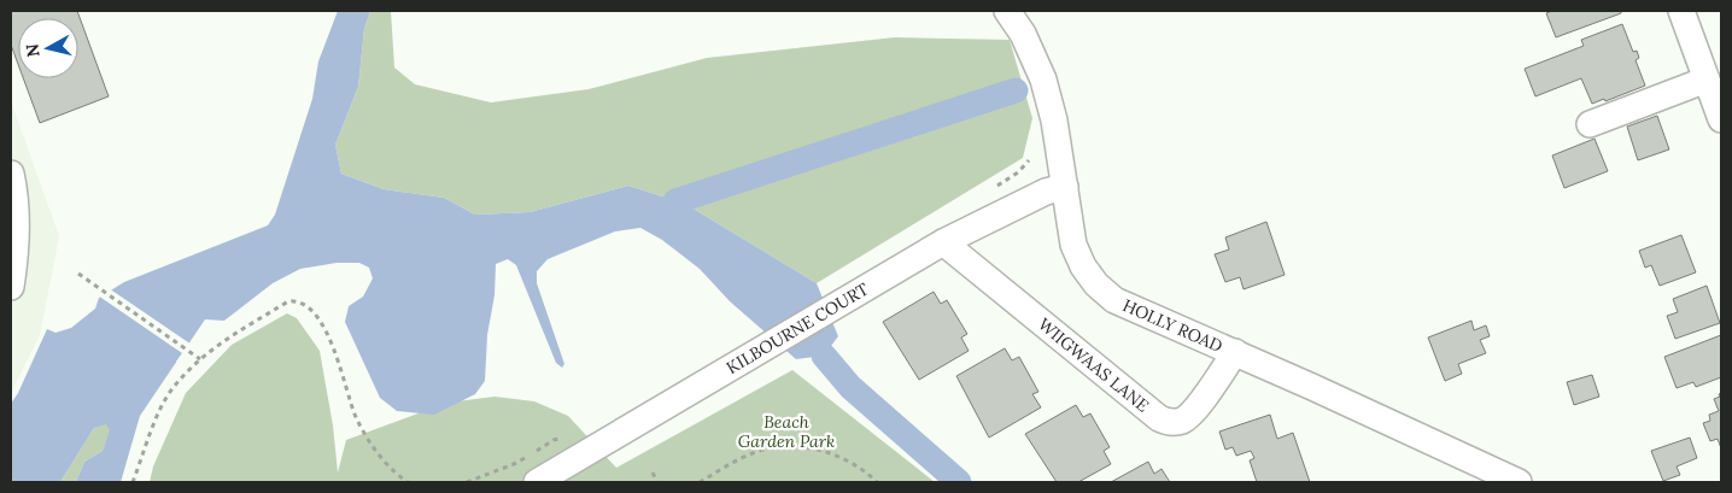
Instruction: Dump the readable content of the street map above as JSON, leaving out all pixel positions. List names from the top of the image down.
{
  "streets": {
    "street": ["HOLLY ROAD", "KILBOURNE COURT", "WIIGWAAS LANE"]
  },
  "crossings": [
    ["HOLLY ROAD", "KILBOURNE COURT"],
    ["HOLLY ROAD", "WIIGWAAS LANE"],
    ["KILBOURNE COURT", "WIIGWAAS LANE"]
  ],
  "parks": ["Beach Garden Park"],
  "north": "left"
}
